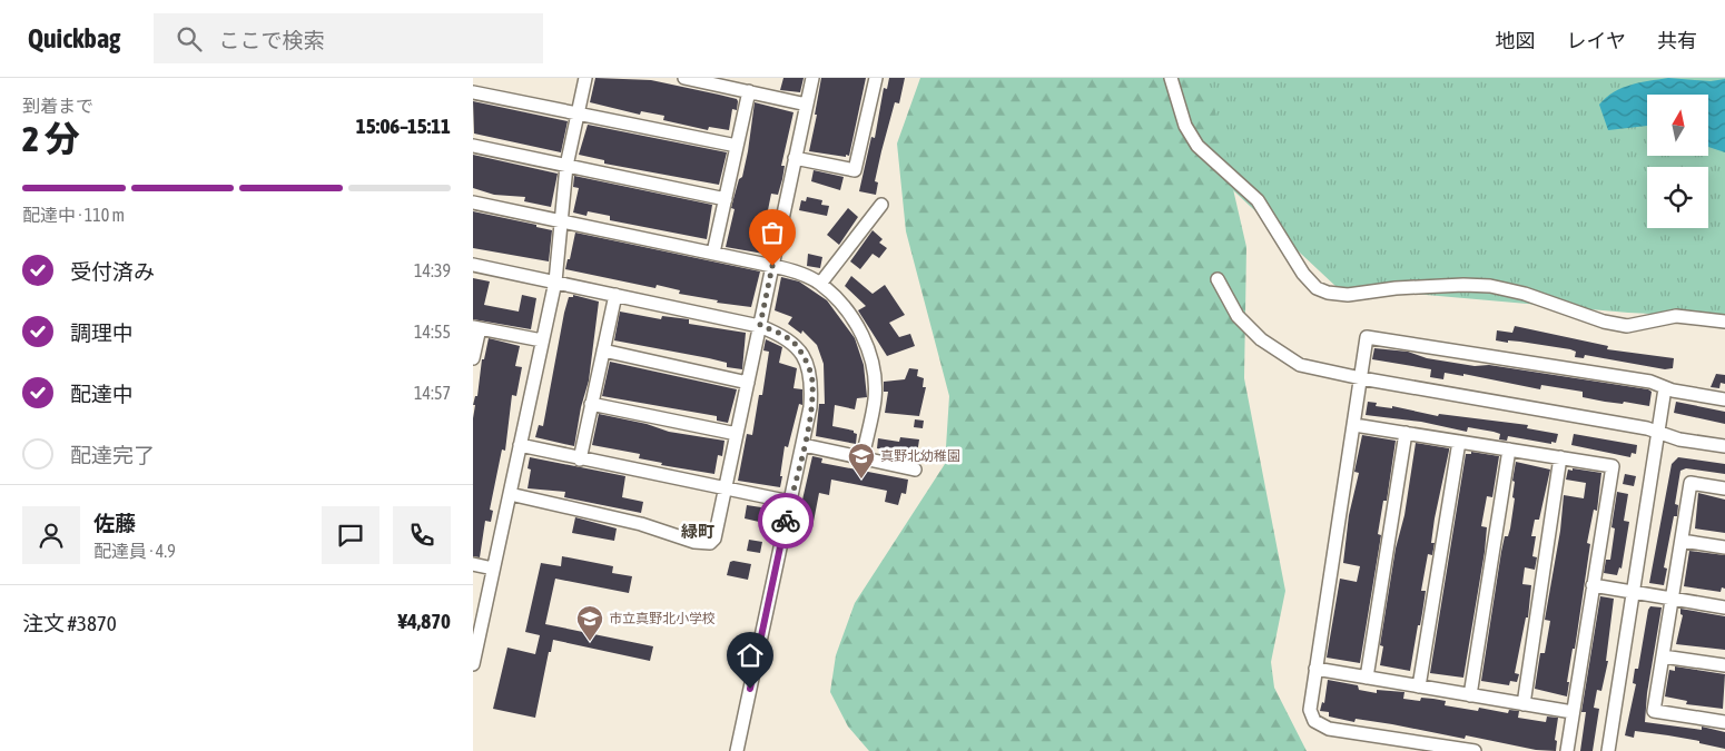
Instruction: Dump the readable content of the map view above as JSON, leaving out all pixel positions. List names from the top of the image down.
{
  "districts": ["緑町"],
  "places": {
    "school or university": ["真野北幼稚園", "市立真野北小学校"]
  },
  "north": "top",
  "page": {
    "header": "Quickbag",
    "search": "ここで検索",
    "nav": ["地図", "レイヤ", "共有"],
    "heading": ["2 分", "到着まで", "15:06–15:11"],
    "panel": [
      "佐藤",
      "配達員 · 4.9",
      "注文 #3870",
      "¥4,870"
    ],
    "bar": "配達中 · 110 m",
    "list": [
      ["受付済み", "14:39"],
      ["調理中", "14:55"],
      ["配達中", "14:57"],
      "配達完了"
    ]
  }
}
